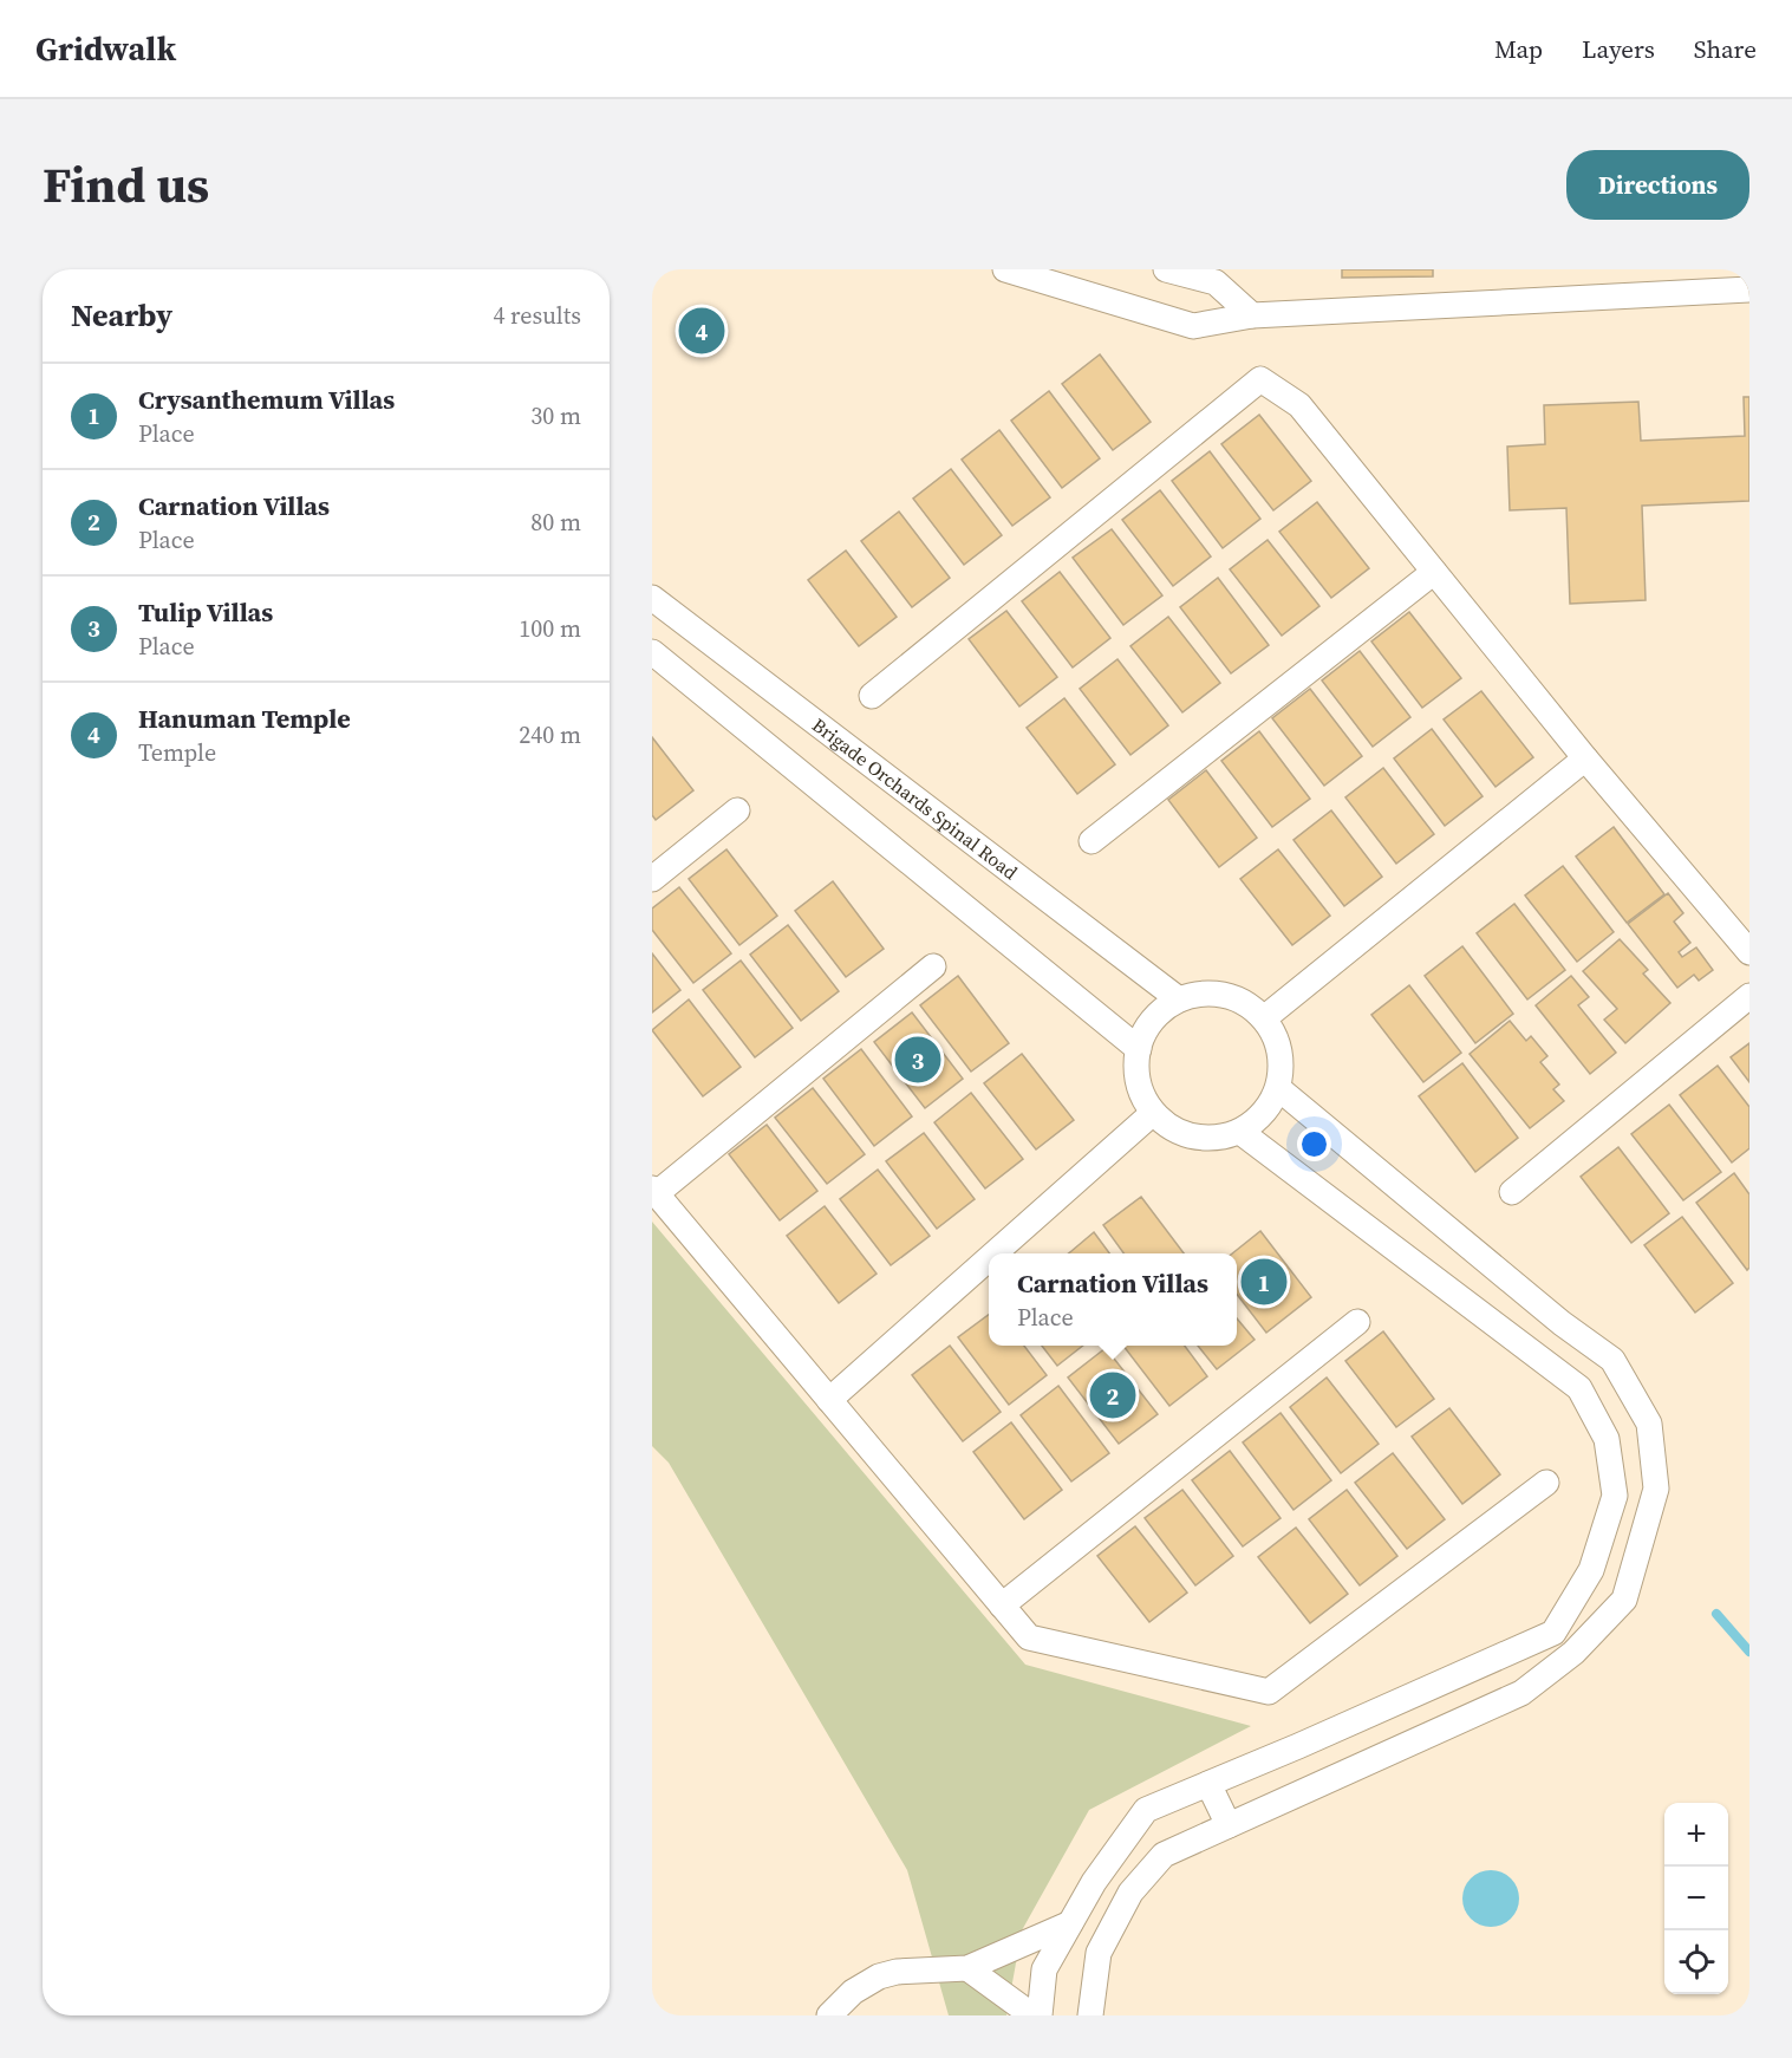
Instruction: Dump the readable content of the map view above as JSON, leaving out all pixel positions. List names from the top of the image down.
{
  "streets": {
    "street": ["Brigade Orchards Spinal Road"]
  },
  "page": {
    "header": "Gridwalk",
    "nav": ["Map", "Layers", "Share"],
    "title": "Find us",
    "buttons": "Directions",
    "heading": ["Nearby", "4 results"],
    "pins": [
      "4",
      "3",
      "1",
      "2"
    ],
    "list": [
      {
        "mark": "1",
        "name": "Crysanthemum Villas",
        "note": "Place",
        "value": "30 m"
      },
      {
        "mark": "2",
        "name": "Carnation Villas",
        "note": "Place",
        "value": "80 m"
      },
      {
        "mark": "3",
        "name": "Tulip Villas",
        "note": "Place",
        "value": "100 m"
      },
      {
        "mark": "4",
        "name": "Hanuman Temple",
        "note": "Temple",
        "value": "240 m"
      }
    ],
    "popup": ["Carnation Villas", "Place"],
    "map_buttons": ["+", "−"]
  }
}
